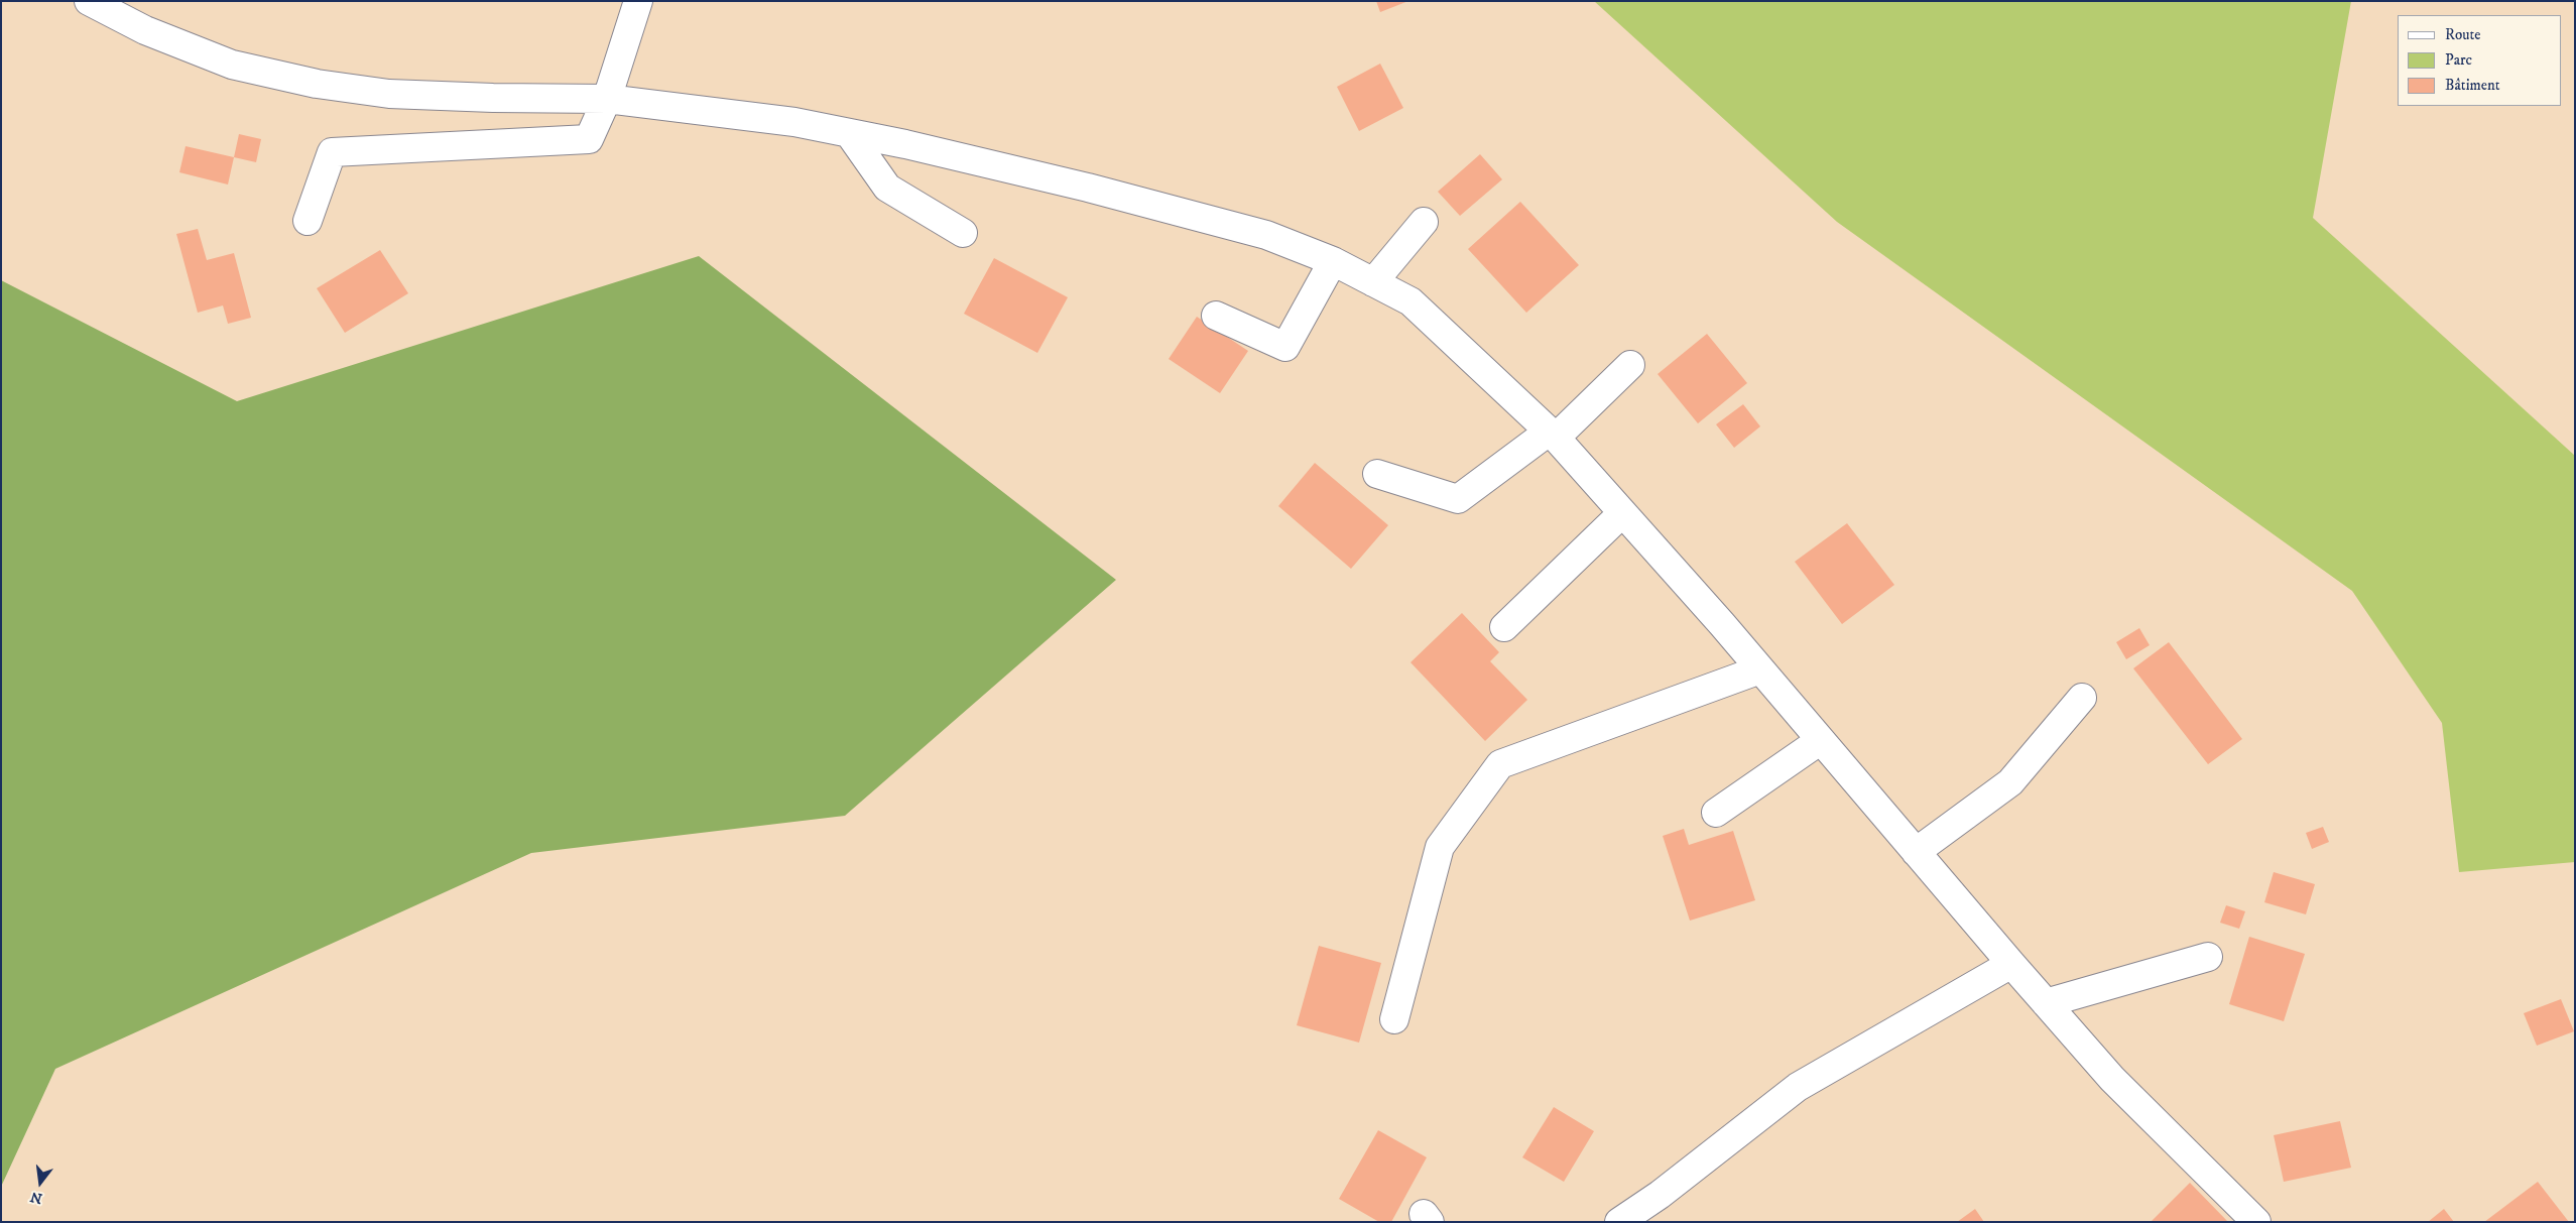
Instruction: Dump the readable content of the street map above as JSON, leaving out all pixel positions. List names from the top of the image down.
{
  "legend": ["Route", "Parc", "Bâtiment"],
  "north": "bottom"
}
